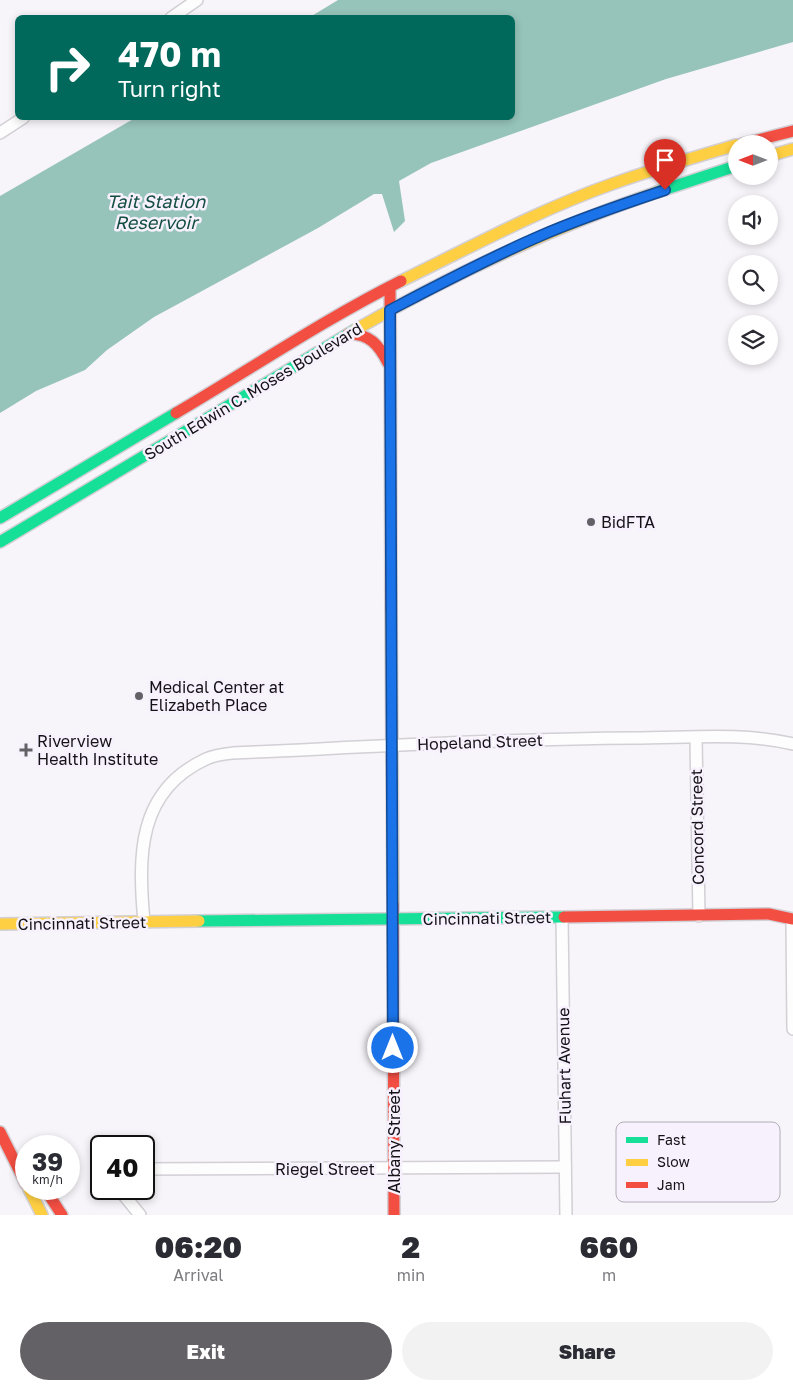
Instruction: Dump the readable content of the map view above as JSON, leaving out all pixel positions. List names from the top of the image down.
{
  "streets": {
    "main road": ["South Edwin C. Moses Boulevard", "Cincinnati Street", "Albany Street"],
    "street": [
      "Hopeland Street",
      "Concord Street",
      "Fluhart Avenue",
      "Riegel Street"
    ]
  },
  "crossings": [
    ["South Edwin C. Moses Boulevard", "Albany Street"],
    ["Hopeland Street", "Concord Street"],
    ["Hopeland Street", "Cincinnati Street"],
    ["Hopeland Street", "Albany Street"],
    ["Concord Street", "Cincinnati Street"],
    ["Cincinnati Street", "Fluhart Avenue"],
    ["Cincinnati Street", "Albany Street"],
    ["Fluhart Avenue", "Riegel Street"],
    ["Albany Street", "Riegel Street"]
  ],
  "water": ["Tait Station Reservoir"],
  "places": {
    "other": ["BidFTA", "Medical Center at Elizabeth Place"],
    "health": ["Riverview Health Institute"]
  },
  "legend": ["Fast", "Slow", "Jam"],
  "north": "left",
  "page": {
    "turn": ["470 m", "Turn right"],
    "speed": "39 km/h",
    "limit": "40",
    "eta": [
      "06:20",
      "Arrival",
      "2",
      "min",
      "660",
      "m"
    ],
    "buttons": ["Exit", "Share"]
  }
}
